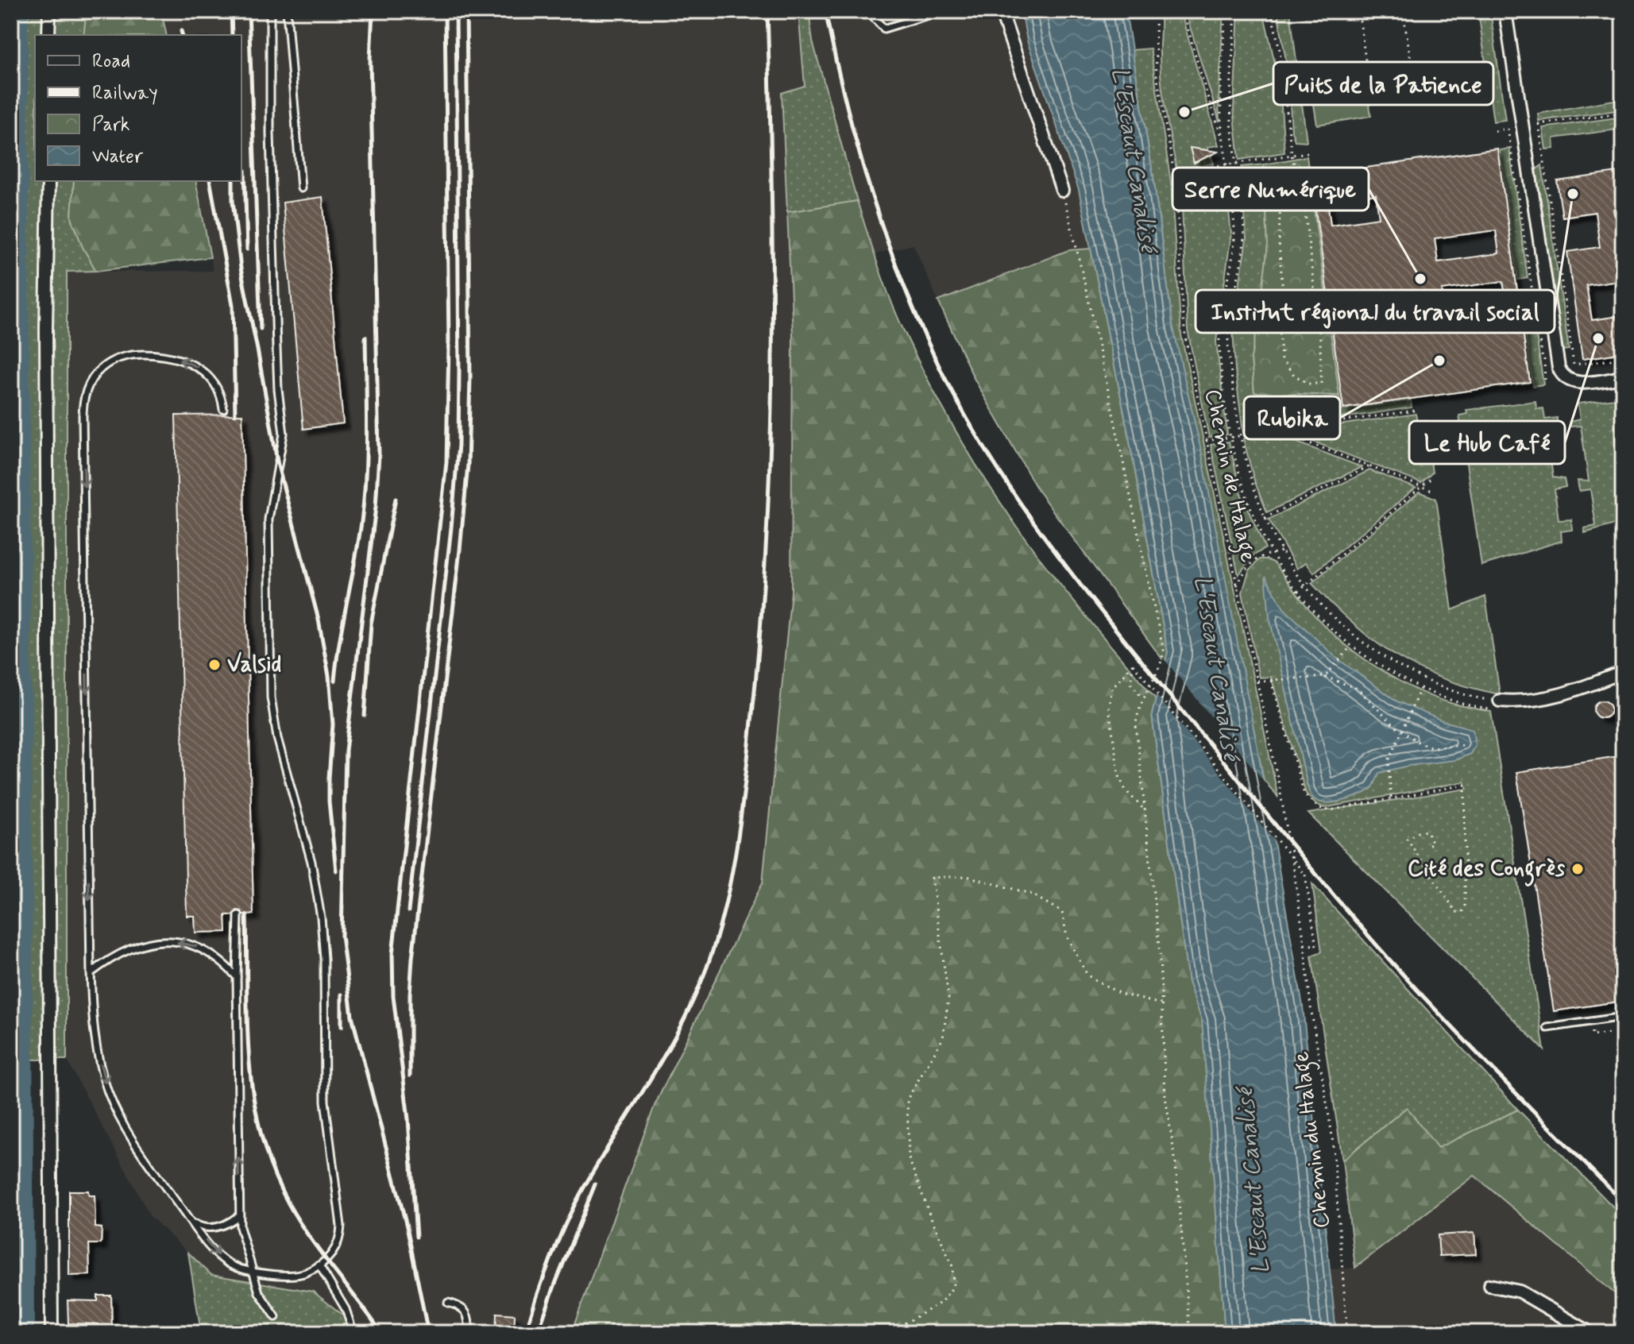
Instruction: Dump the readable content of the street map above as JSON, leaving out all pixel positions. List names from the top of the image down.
{
  "streets": {
    "path": ["Chemin de Halage", "Chemin du Halage"]
  },
  "crossings": [
    ["Chemin de Halage", "Chemin du Halage"]
  ],
  "water": ["L'Escaut Canalisé"],
  "places": [
    "Puits de la Patience",
    "Institut régional du travail social",
    "Serre Numérique",
    "Le Hub Café",
    "Rubika",
    "Valsid",
    "Cité des Congrès"
  ],
  "legend": [
    "Road",
    "Railway",
    "Park",
    "Water"
  ]
}
